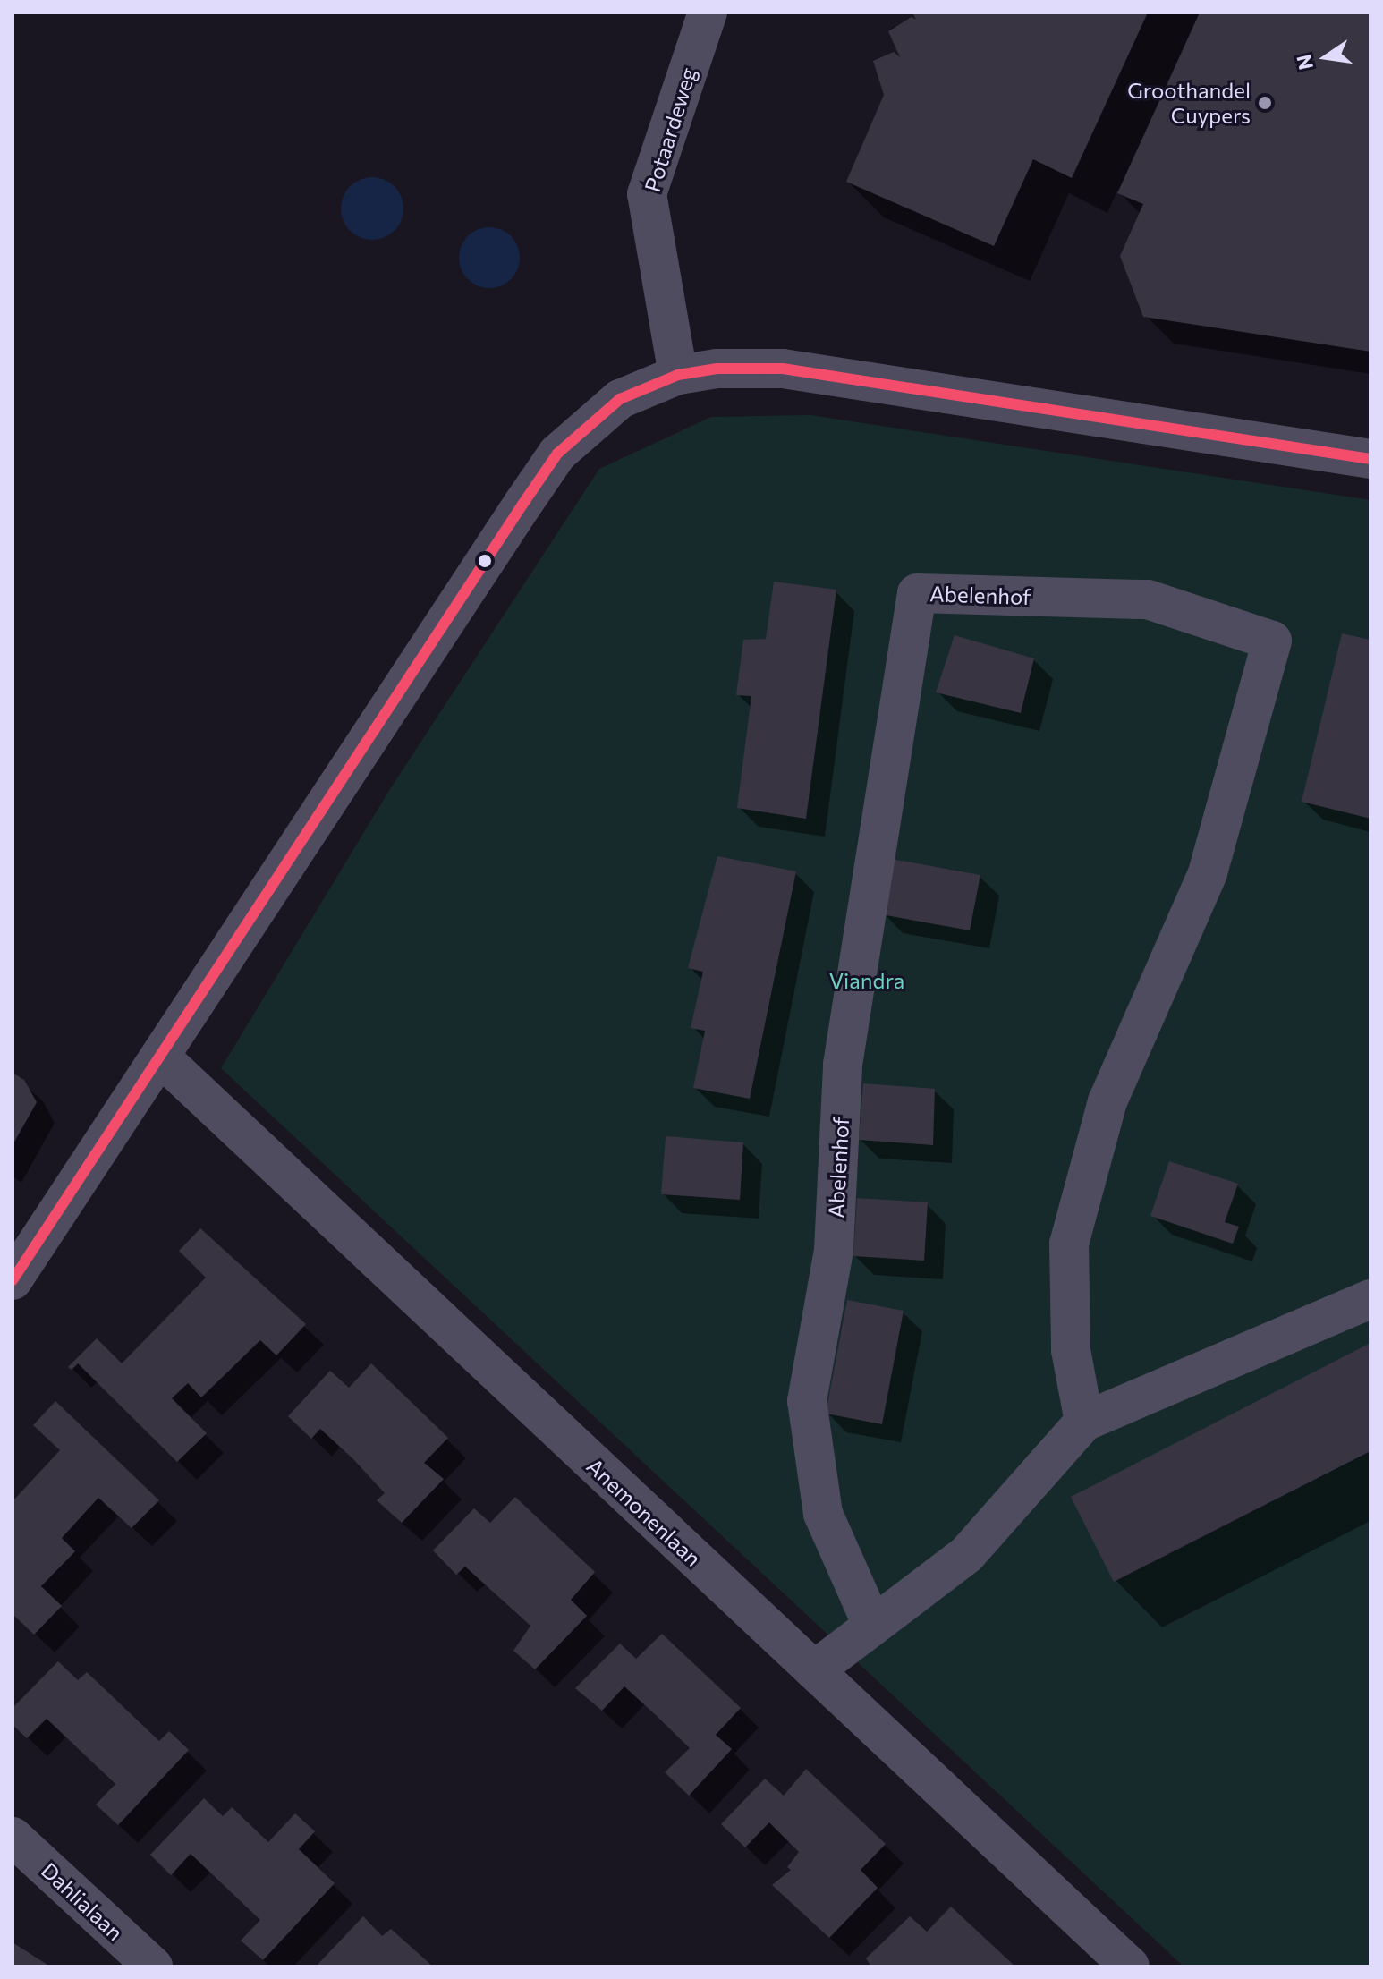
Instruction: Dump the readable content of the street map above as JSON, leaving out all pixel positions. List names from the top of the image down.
{
  "streets": {
    "street": [
      "Potaardeweg",
      "Abelenhof",
      "Anemonenlaan",
      "Dahlialaan"
    ]
  },
  "parks": ["Viandra"],
  "places": ["Groothandel Cuypers"],
  "north": "left"
}
